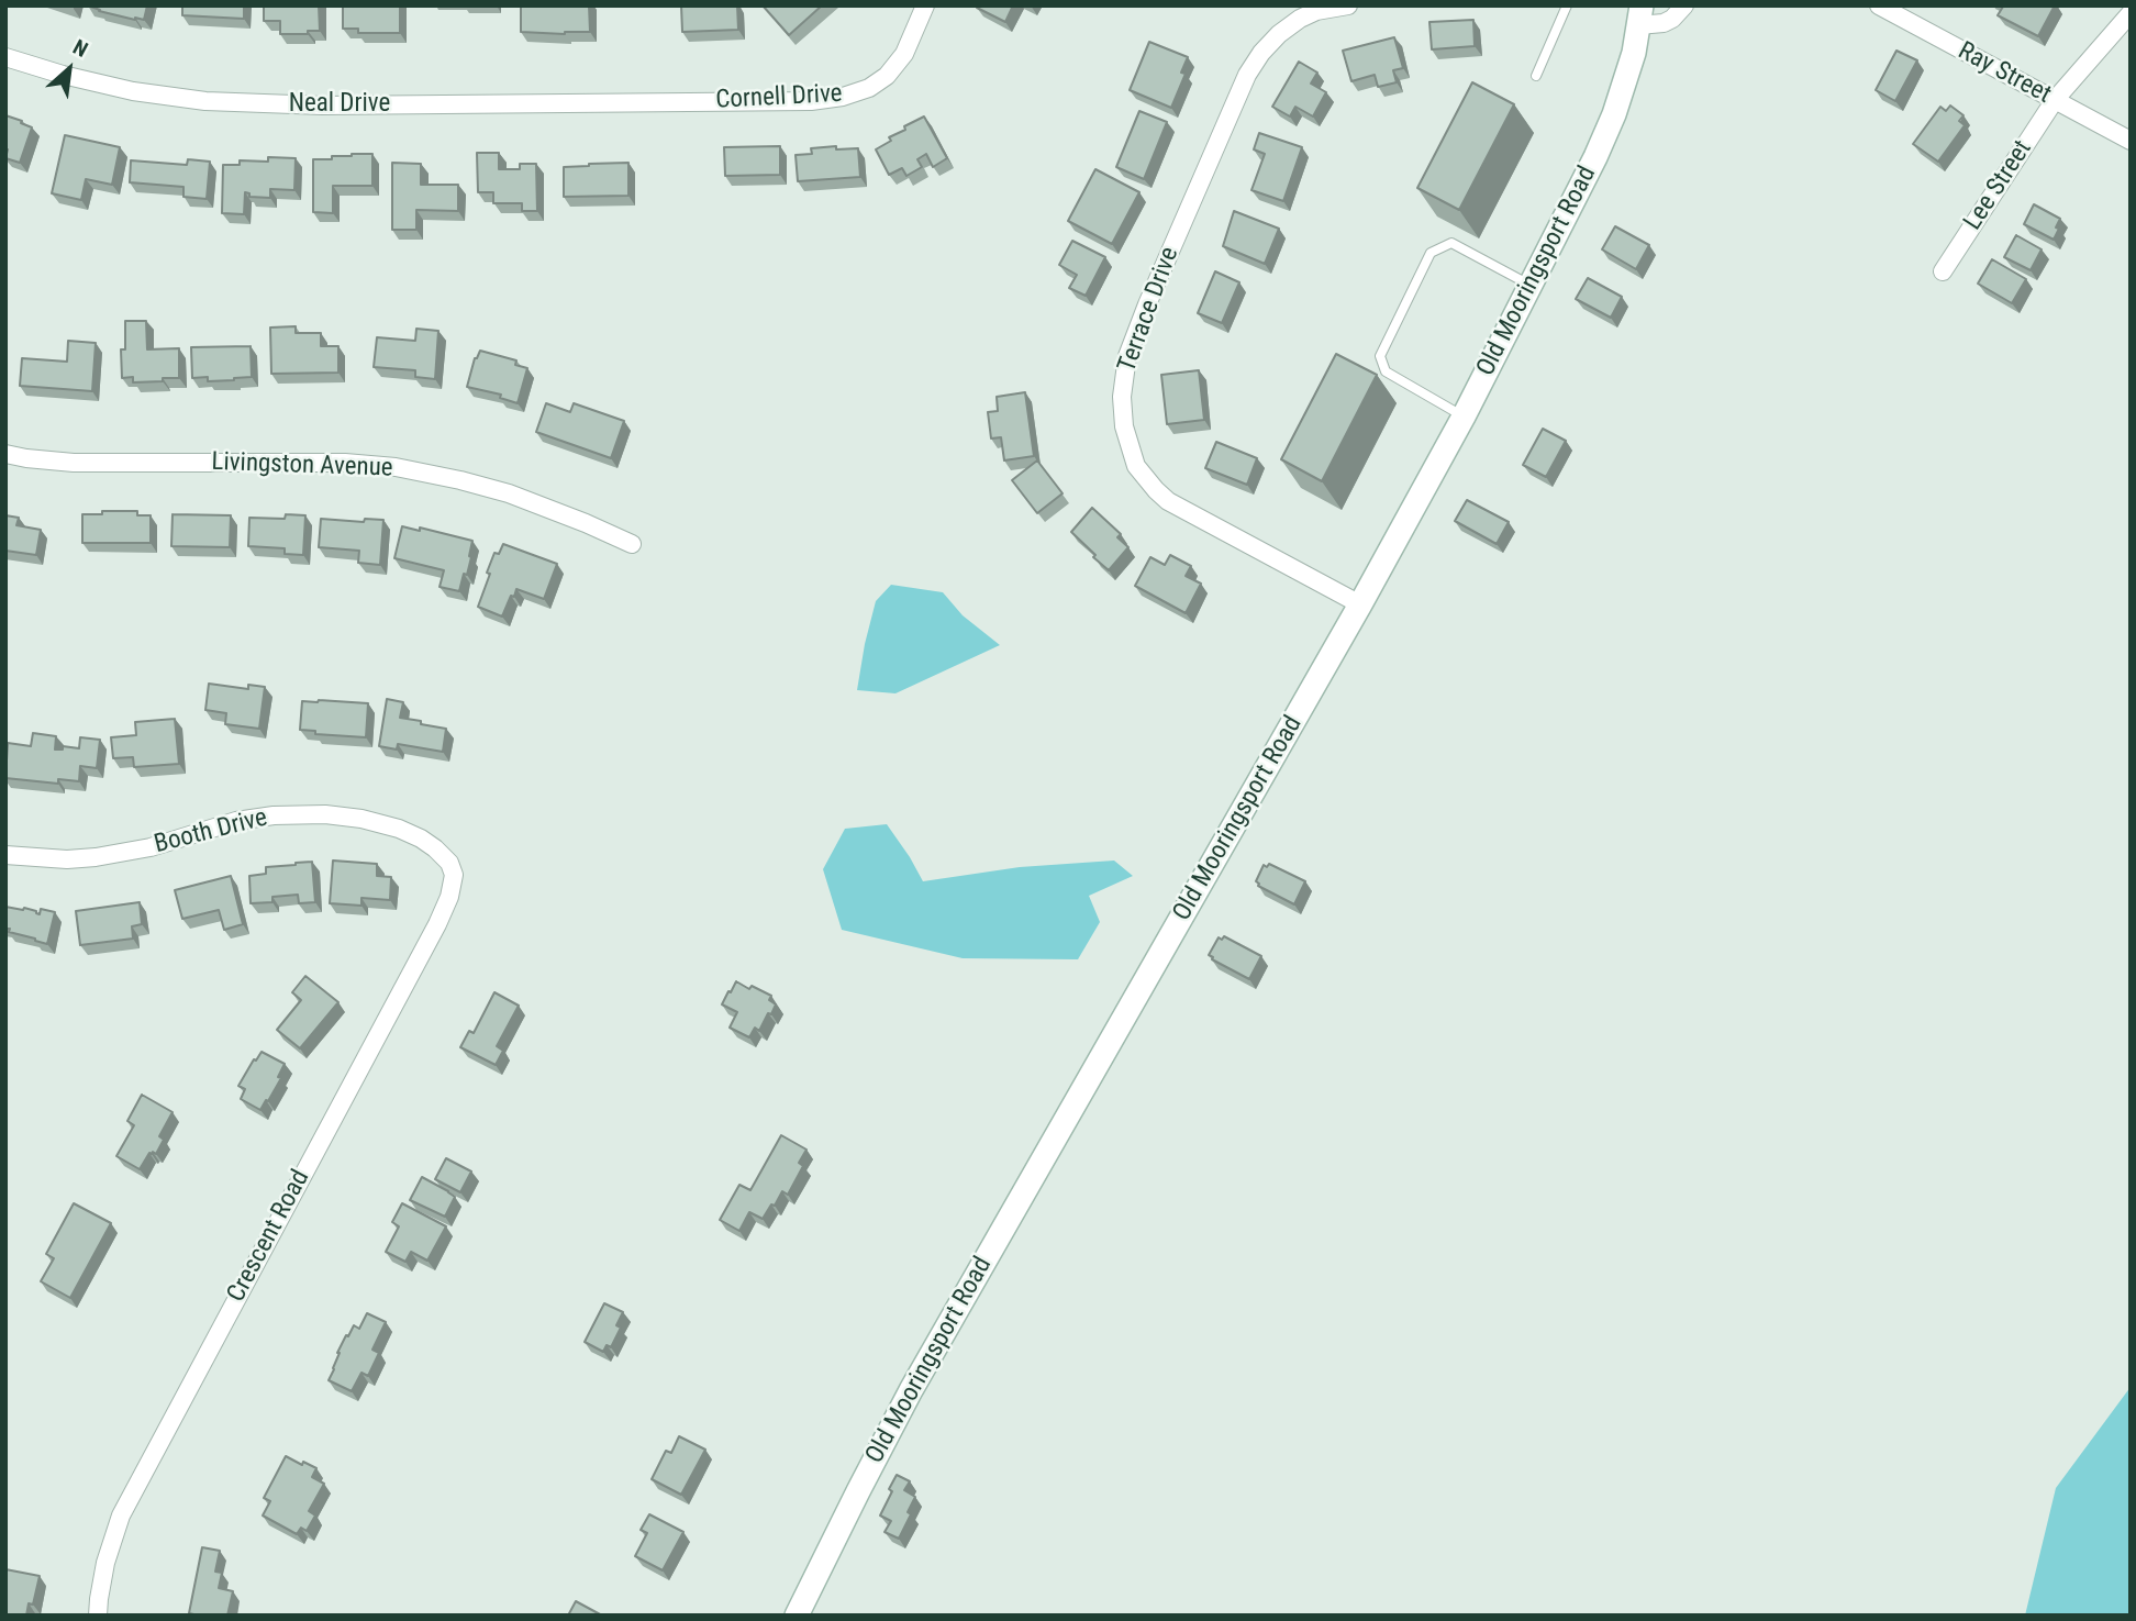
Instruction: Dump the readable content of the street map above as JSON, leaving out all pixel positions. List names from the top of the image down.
{
  "streets": {
    "main road": ["Old Mooringsport Road"],
    "street": [
      "Ray Street",
      "Cornell Drive",
      "Neal Drive",
      "Lee Street",
      "Terrace Drive",
      "Livingston Avenue",
      "Booth Drive",
      "Crescent Road"
    ]
  },
  "crossings": [
    ["Ray Street", "Lee Street"],
    ["Cornell Drive", "Neal Drive"],
    ["Old Mooringsport Road", "Terrace Drive"],
    ["Booth Drive", "Crescent Road"]
  ],
  "north": "top right"
}
